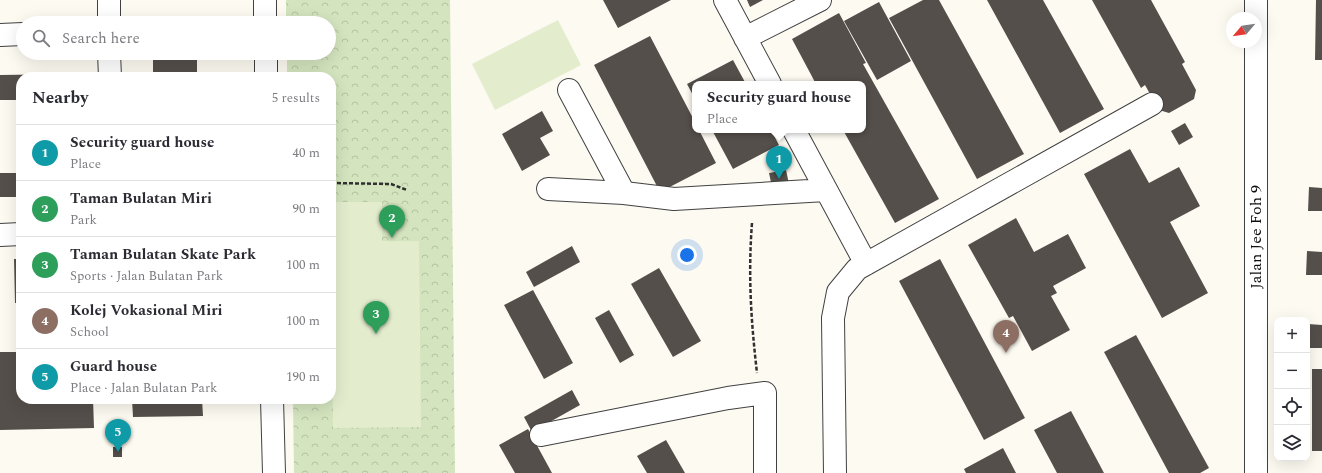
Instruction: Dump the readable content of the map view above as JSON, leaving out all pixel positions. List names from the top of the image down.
{
  "streets": {
    "street": ["Jalan Jee Foh 9"]
  },
  "north": "bottom left",
  "page": {
    "search": "Search here",
    "heading": ["Nearby", "5 results"],
    "popup": ["Security guard house", "Place"],
    "list": [
      {
        "mark": "1",
        "name": "Security guard house",
        "note": "Place",
        "value": "40 m"
      },
      {
        "mark": "2",
        "name": "Taman Bulatan Miri",
        "note": "Park",
        "value": "90 m"
      },
      {
        "mark": "3",
        "name": "Taman Bulatan Skate Park",
        "note": "Sports · Jalan Bulatan Park",
        "value": "100 m"
      },
      {
        "mark": "4",
        "name": "Kolej Vokasional Miri",
        "note": "School",
        "value": "100 m"
      },
      {
        "mark": "5",
        "name": "Guard house",
        "note": "Place · Jalan Bulatan Park",
        "value": "190 m"
      }
    ],
    "pins": [
      "1",
      "2",
      "3",
      "4",
      "5"
    ],
    "map_buttons": ["+", "−"]
  }
}
